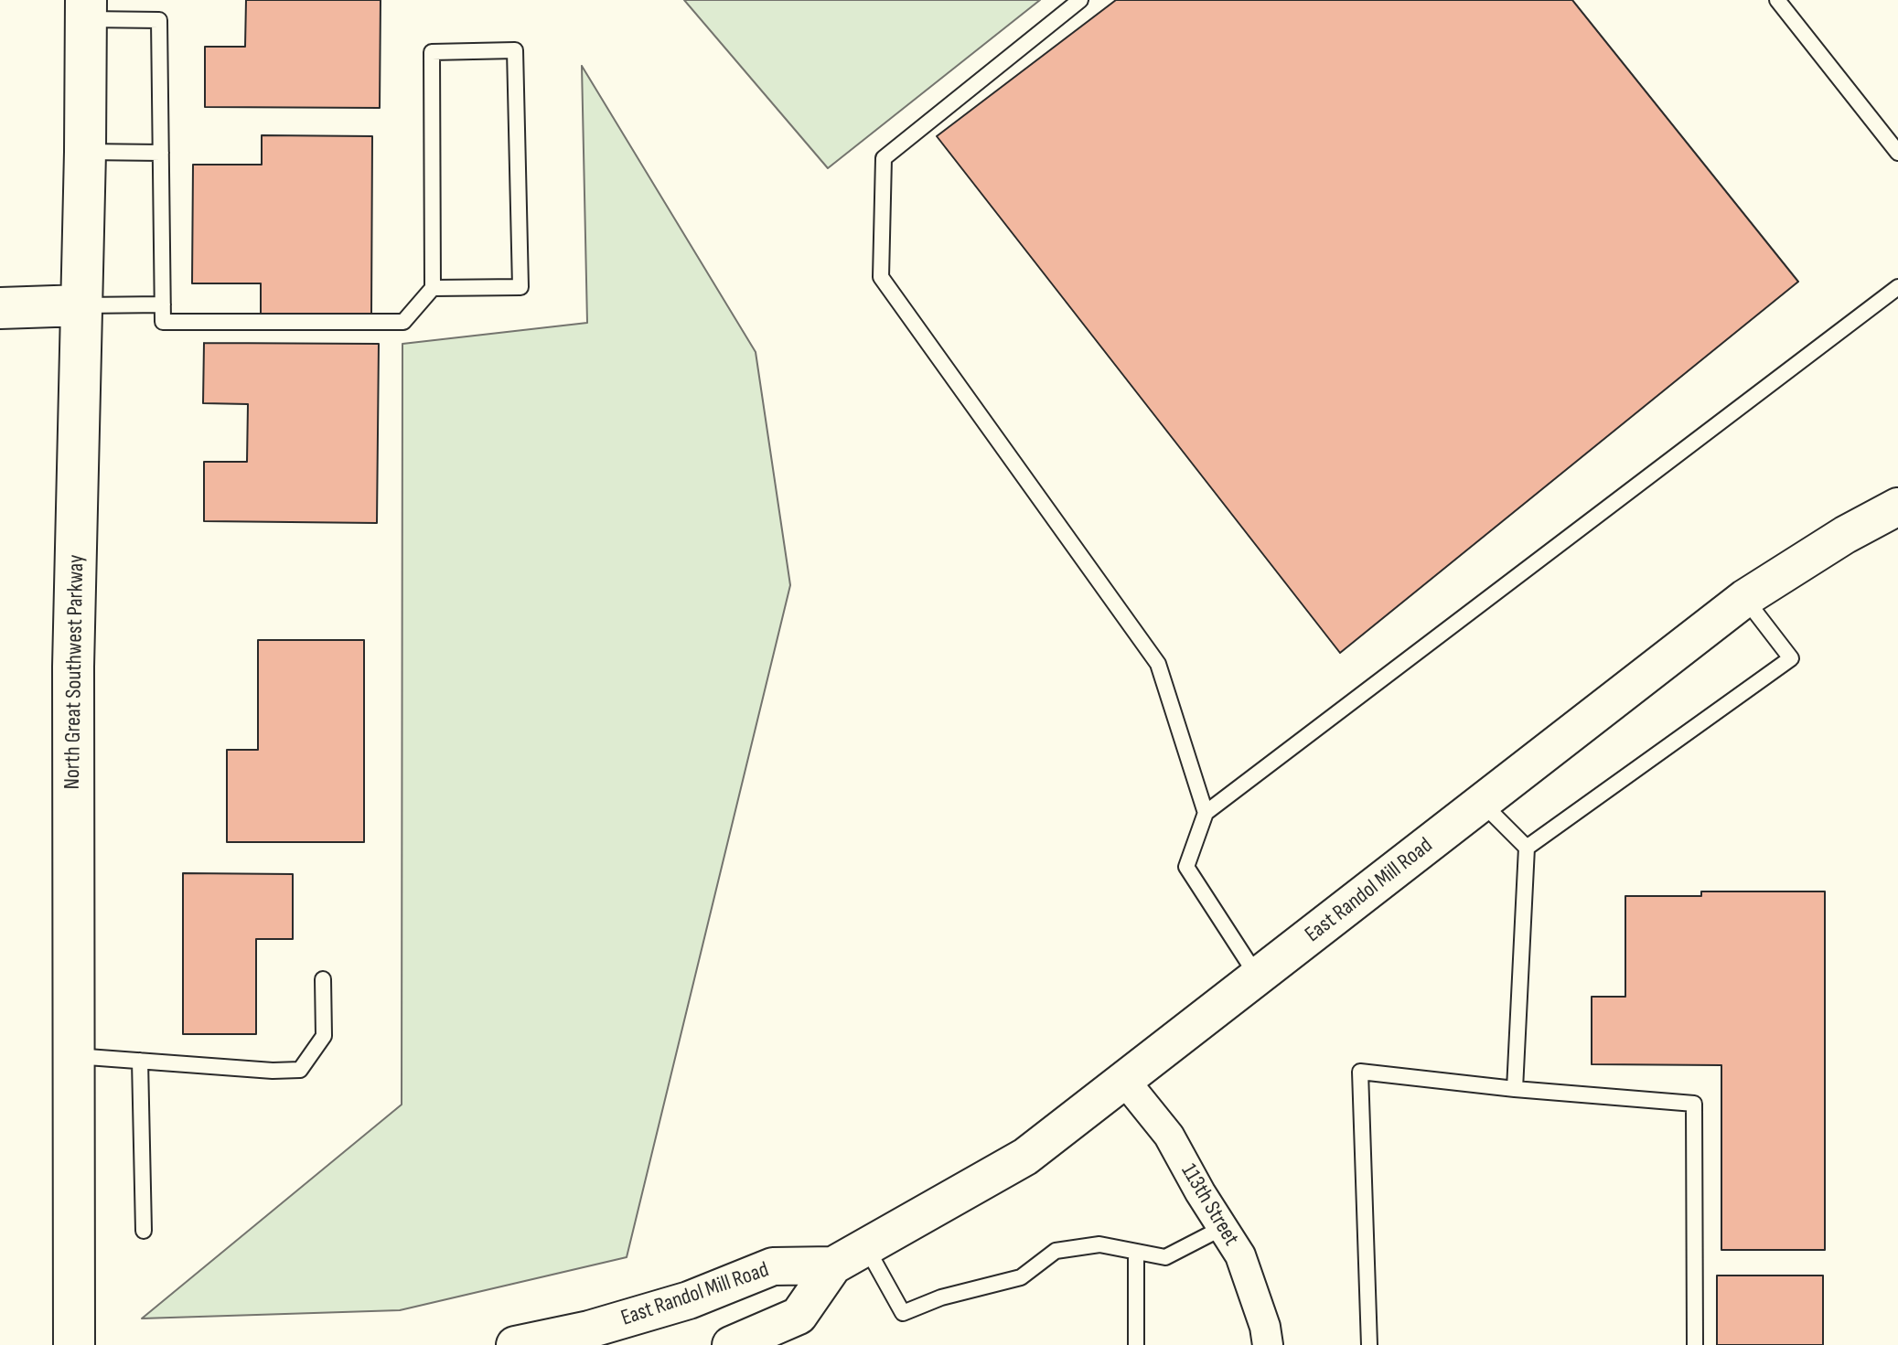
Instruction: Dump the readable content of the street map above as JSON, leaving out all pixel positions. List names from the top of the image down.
{
  "streets": {
    "main road": ["North Great Southwest Parkway"],
    "street": ["East Randol Mill Road", "113th Street"]
  },
  "crossings": [
    ["East Randol Mill Road", "113th Street"]
  ]
}
